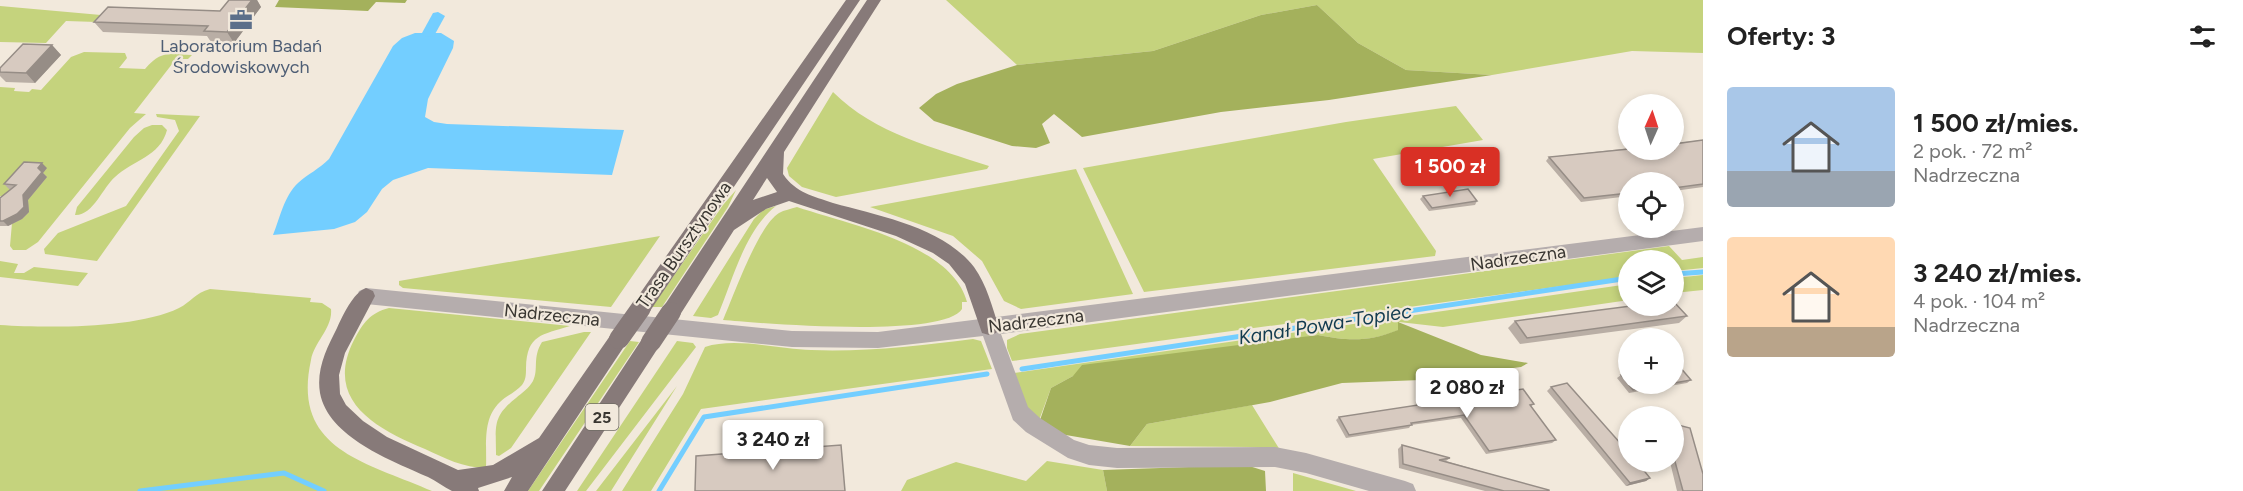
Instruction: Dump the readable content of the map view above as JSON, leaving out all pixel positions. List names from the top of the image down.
{
  "streets": {
    "main road": ["Trasa Bursztynowa", "25"],
    "street": ["Nadrzeczna"]
  },
  "water": ["Kanał Powa-Topiec"],
  "places": {
    "office": ["Laboratorium Badań Środowiskowych"]
  },
  "north": "top",
  "page": {
    "heading": "Oferty: 3",
    "list": [
      {
        "name": "1 500 zł/mies.",
        "note": "2 pok. · 72 m² · Nadrzeczna"
      },
      {
        "name": "3 240 zł/mies.",
        "note": "4 pok. · 104 m² · Nadrzeczna"
      }
    ],
    "map_buttons": ["+", "−"],
    "price": ["1 500 zł", "2 080 zł", "3 240 zł"]
  }
}
